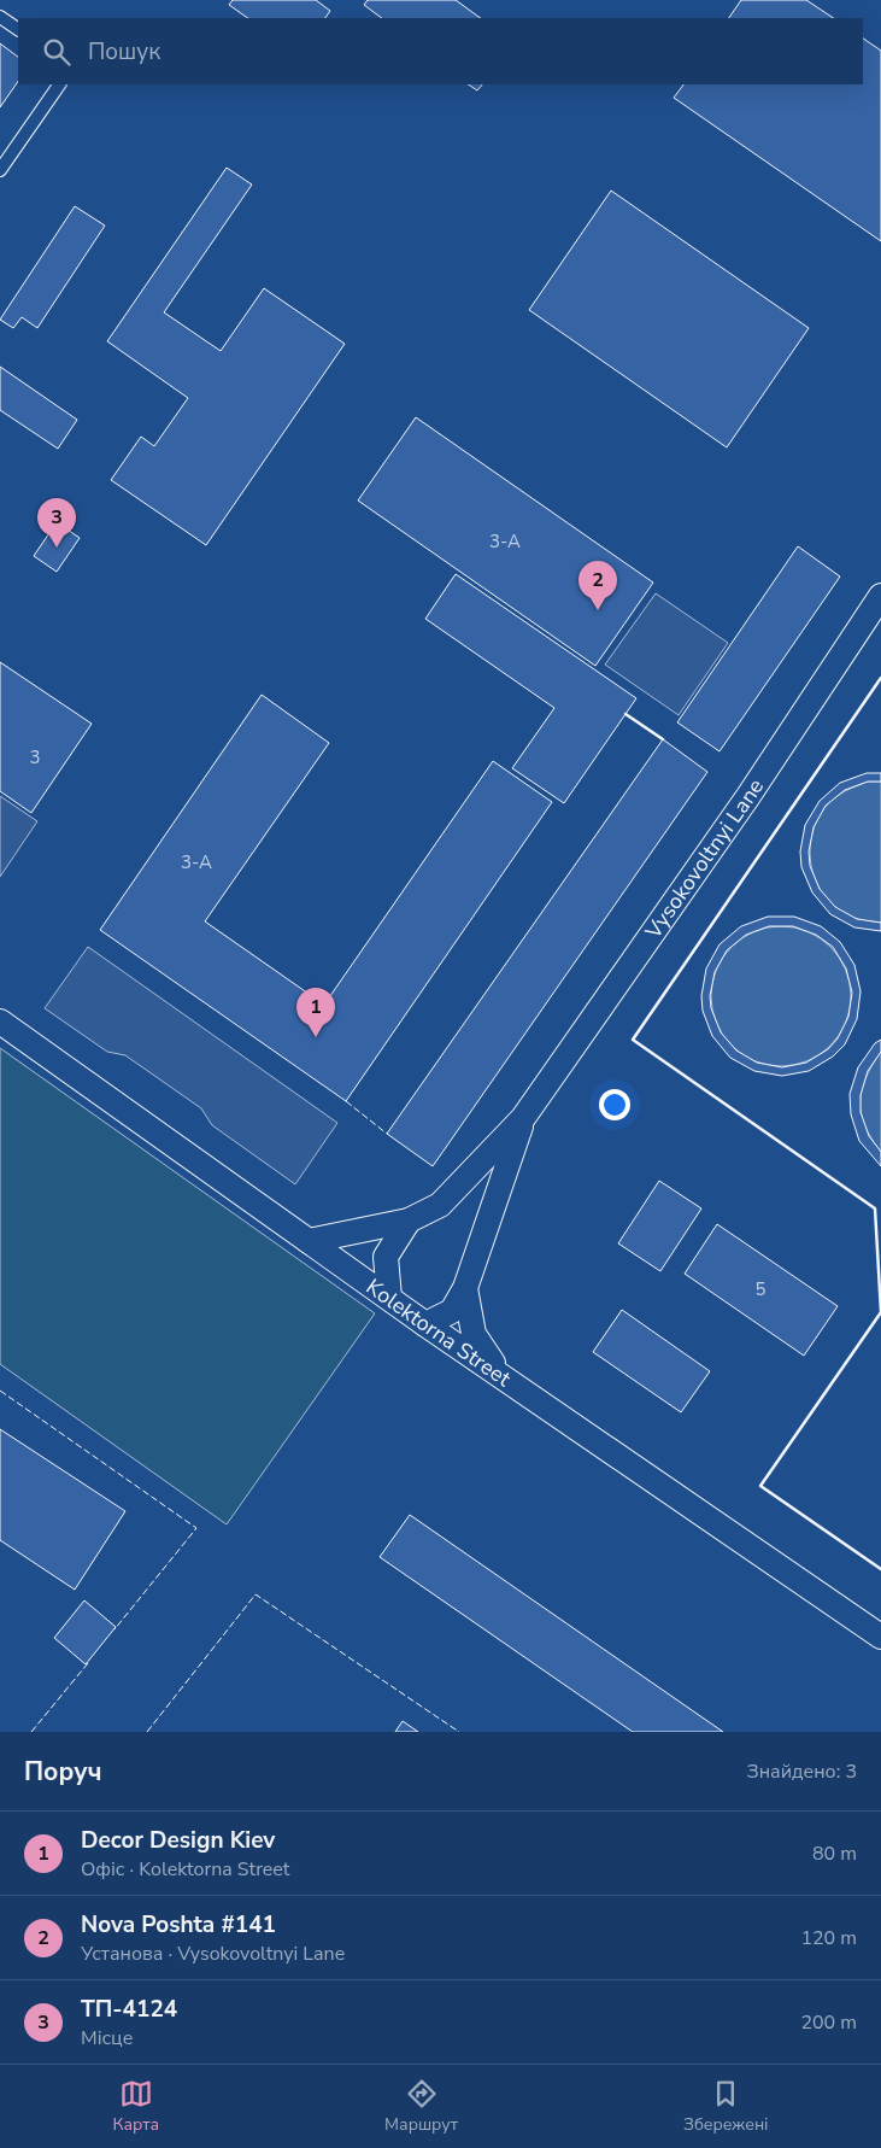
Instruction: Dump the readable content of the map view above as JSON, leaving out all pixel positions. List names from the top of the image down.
{
  "streets": {
    "street": ["Vysokovoltnyi Lane", "Kolektorna Street"]
  },
  "crossings": [
    ["Vysokovoltnyi Lane", "Kolektorna Street"]
  ],
  "house_numbers": [
    "3-А",
    "3",
    "3-А",
    "5"
  ],
  "page": {
    "search": "Пошук",
    "pins": ["3", "2", "1"],
    "heading": ["Поруч", "Знайдено: 3"],
    "list": [
      {
        "mark": "1",
        "name": "Decor Design Kiev",
        "note": "Офіс · Kolektorna Street",
        "value": "80 m"
      },
      {
        "mark": "2",
        "name": "Nova Poshta #141",
        "note": "Установа · Vysokovoltnyi Lane",
        "value": "120 m"
      },
      {
        "mark": "3",
        "name": "ТП-4124",
        "note": "Місце",
        "value": "200 m"
      }
    ],
    "nav": ["Карта", "Маршрут", "Збережені"]
  }
}
